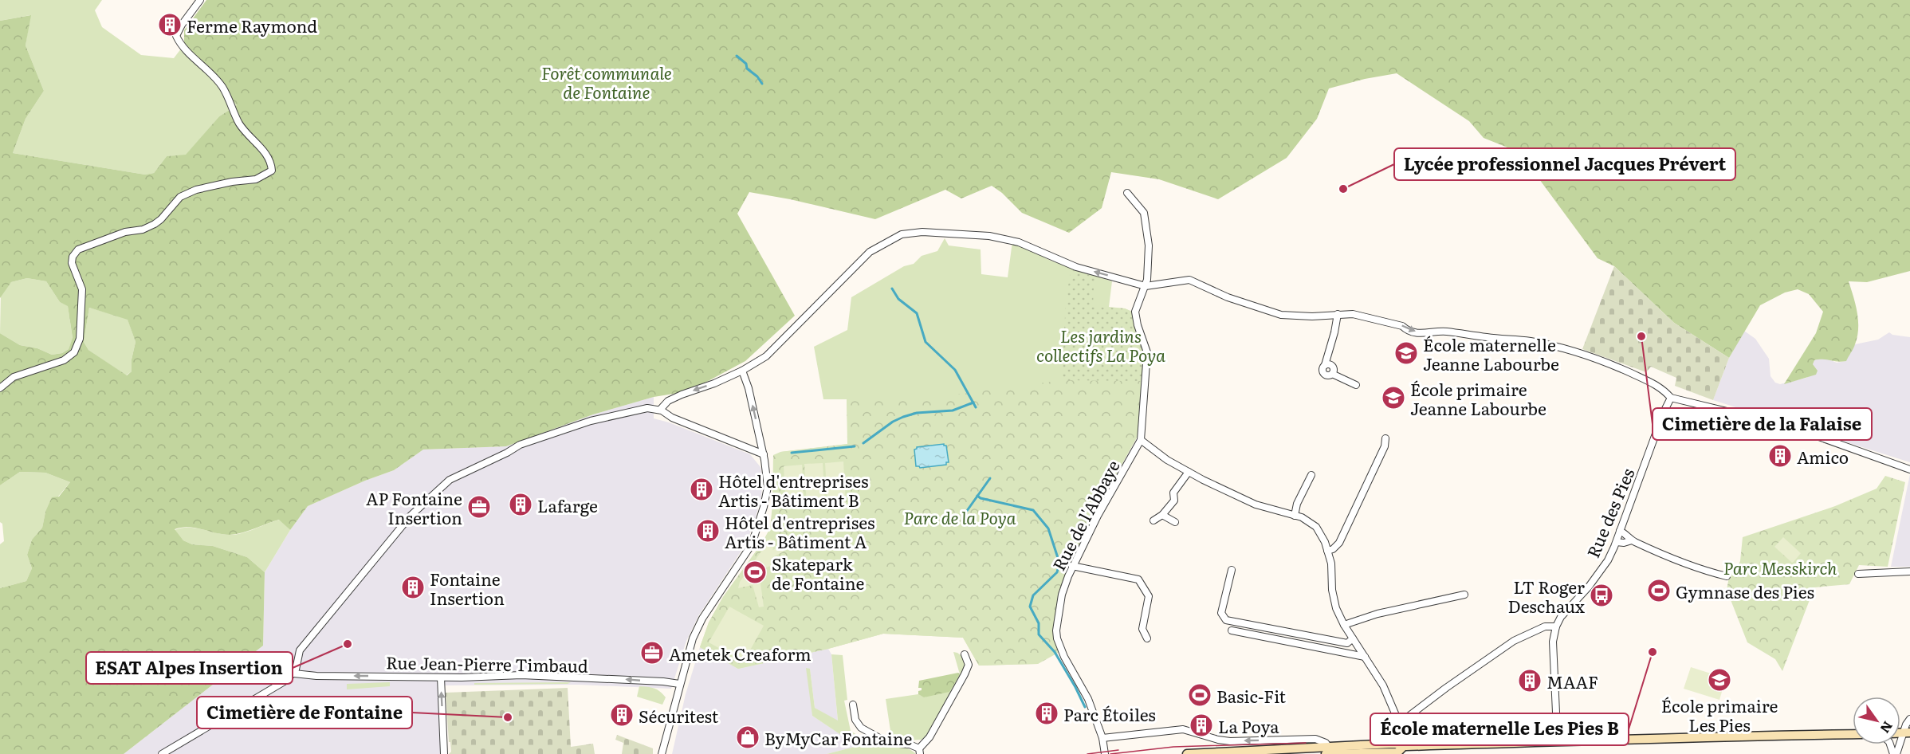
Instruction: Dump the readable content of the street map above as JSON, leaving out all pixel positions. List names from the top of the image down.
{
  "streets": {
    "street": ["Rue des Pies", "Rue de l'Abbaye", "Rue Jean-Pierre Timbaud"]
  },
  "one_way": ["Rue Jean-Pierre Timbaud"],
  "parks": [
    "Forêt communale de Fontaine",
    "Les jardins collectifs La Poya",
    "Parc de la Poya",
    "Parc Messkirch"
  ],
  "places": {
    "building": [
      "Ferme Raymond",
      "Amico",
      "Hôtel d'entreprises Artis - Bâtiment B",
      "Lafarge",
      "Hôtel d'entreprises Artis - Bâtiment A",
      "Fontaine Insertion",
      "MAAF",
      "Parc Étoiles",
      "Sécuritest",
      "La Poya"
    ],
    "other": [
      "Lycée professionnel Jacques Prévert",
      "Cimetière de la Falaise",
      "ESAT Alpes Insertion",
      "École maternelle Les Pies B",
      "Cimetière de Fontaine"
    ],
    "school or university": ["École maternelle Jeanne Labourbe", "École primaire Jeanne Labourbe", "École primaire Les Pies"],
    "office": ["AP Fontaine Insertion", "Ametek Creaform"],
    "sports": ["Skatepark de Fontaine", "Gymnase des Pies", "Basic-Fit"],
    "bus stop": ["LT Roger Deschaux"],
    "shop": ["ByMyCar Fontaine"]
  },
  "north": "bottom right"
}
